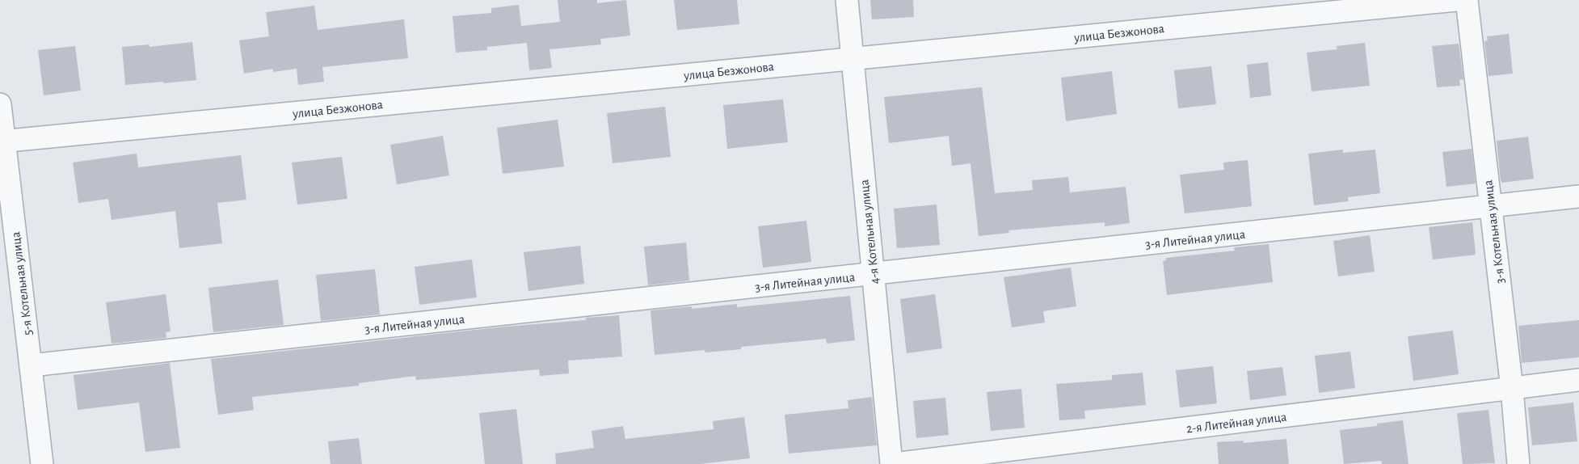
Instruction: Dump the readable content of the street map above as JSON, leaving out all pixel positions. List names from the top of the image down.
{
  "streets": {
    "street": [
      "улица Безжонова",
      "4-я Котельная улица",
      "3-я Котельная улица",
      "3-я Литейная улица",
      "5-я Котельная улица",
      "2-я Литейная улица"
    ]
  },
  "crossings": [
    ["улица Безжонова", "4-я Котельная улица"],
    ["улица Безжонова", "5-я Котельная улица"],
    ["4-я Котельная улица", "3-я Литейная улица"],
    ["4-я Котельная улица", "2-я Литейная улица"],
    ["3-я Котельная улица", "3-я Литейная улица"],
    ["3-я Котельная улица", "2-я Литейная улица"],
    ["3-я Литейная улица", "5-я Котельная улица"]
  ]
}
